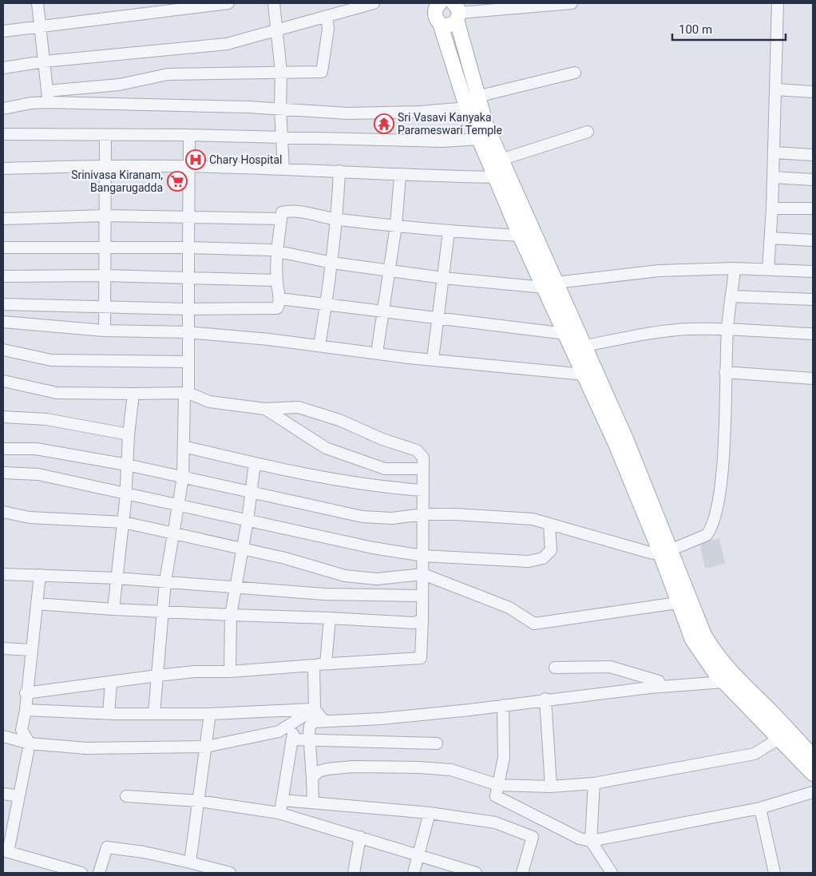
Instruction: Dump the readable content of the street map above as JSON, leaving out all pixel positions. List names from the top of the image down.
{
  "places": {
    "temple": ["Sri Vasavi Kanyaka Parameswari Temple"],
    "hospital": ["Chary Hospital"],
    "supermarket": ["Srinivasa Kiranam, Bangarugadda"]
  },
  "scale_bar": "100 m"
}
